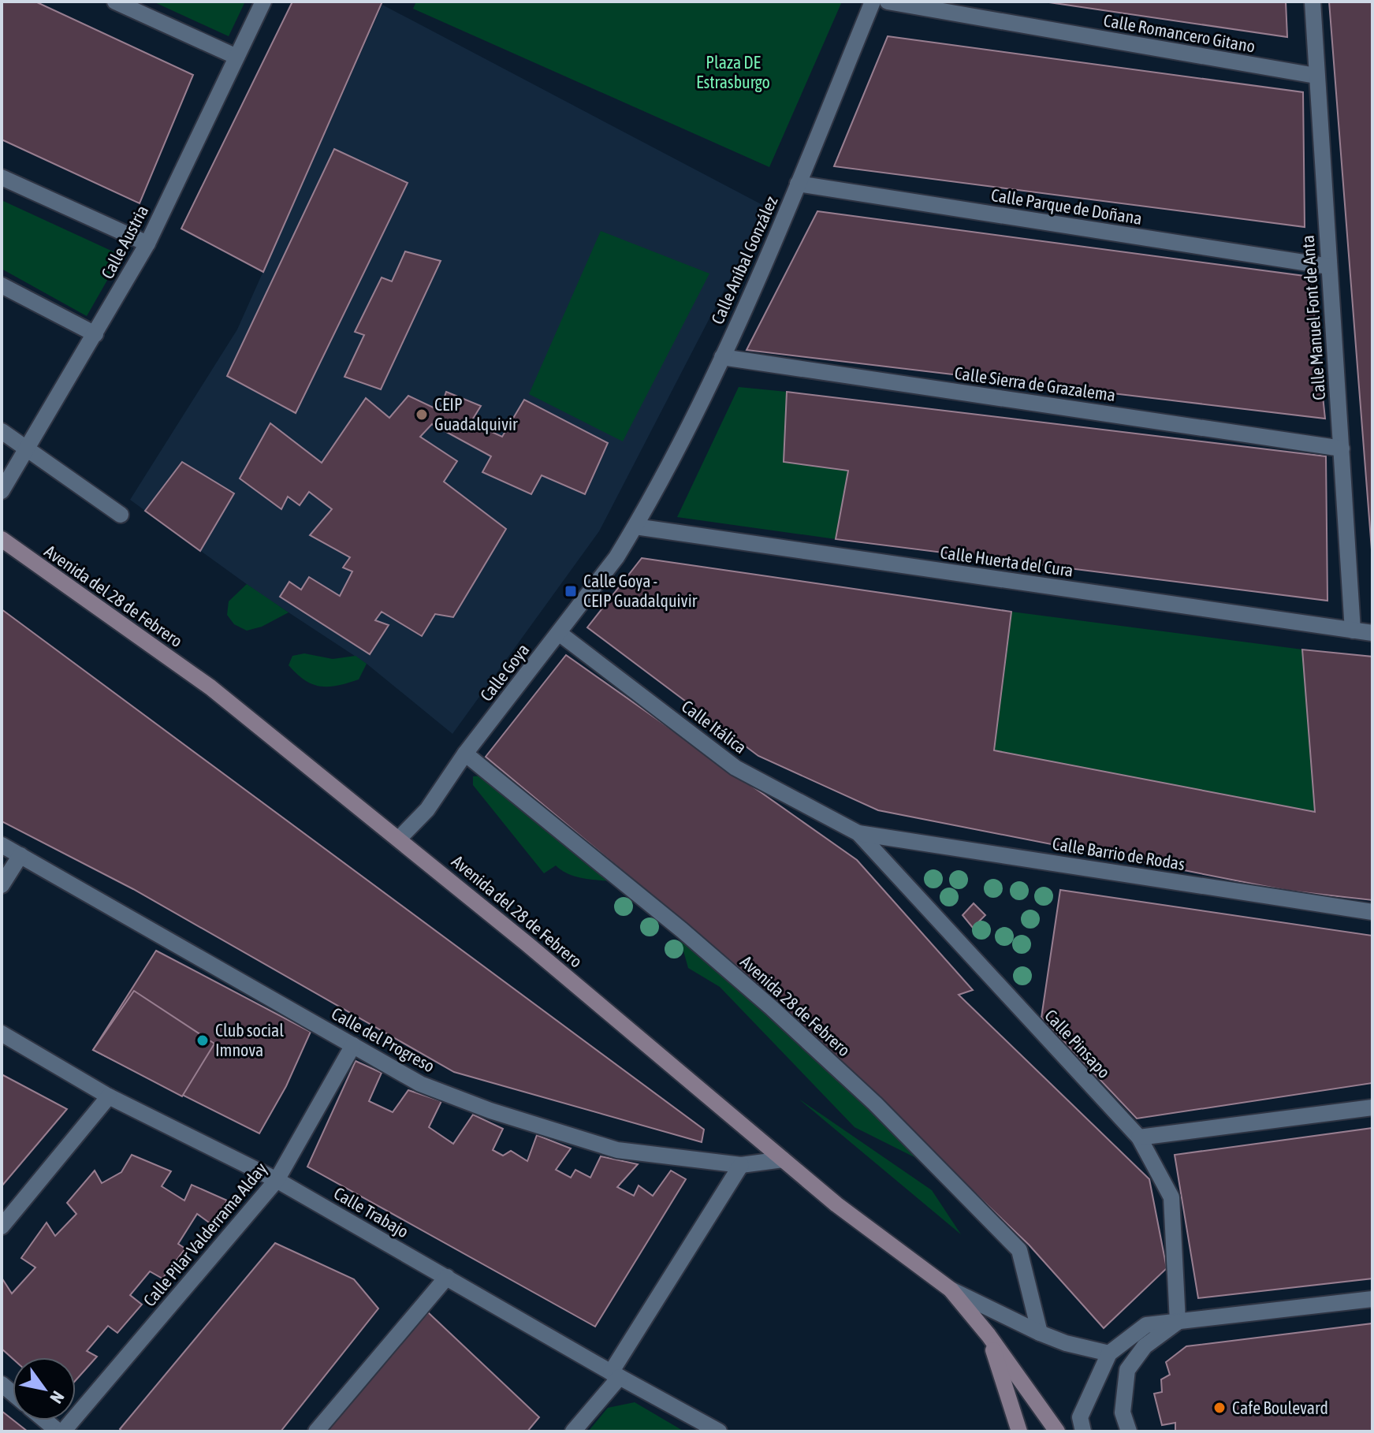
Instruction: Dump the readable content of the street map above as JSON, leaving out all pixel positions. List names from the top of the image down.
{
  "streets": {
    "main road": ["Avenida del 28 de Febrero"],
    "street": [
      "Calle Romancero Gitano",
      "Calle Parque de Doñana",
      "Calle Austria",
      "Calle Aníbal González",
      "Calle Manuel Font de Anta",
      "Calle Sierra de Grazalema",
      "Calle Huerta del Cura",
      "Calle Goya",
      "Calle Itálica",
      "Calle Barrio de Rodas",
      "Avenida 28 de Febrero",
      "Calle del Progreso",
      "Calle Pinsapo",
      "Calle Trabajo",
      "Calle Pilar Valderrama Alday"
    ]
  },
  "crossings": [
    ["Calle Romancero Gitano", "Calle Manuel Font de Anta"],
    ["Calle Parque de Doñana", "Calle Aníbal González"],
    ["Calle Parque de Doñana", "Calle Manuel Font de Anta"],
    ["Calle Aníbal González", "Calle Sierra de Grazalema"],
    ["Calle Aníbal González", "Calle Huerta del Cura"],
    ["Calle Aníbal González", "Calle Goya"],
    ["Calle Manuel Font de Anta", "Calle Sierra de Grazalema"],
    ["Calle Manuel Font de Anta", "Calle Huerta del Cura"],
    ["Calle Huerta del Cura", "Calle Goya"],
    ["Avenida del 28 de Febrero", "Calle Goya"],
    ["Avenida del 28 de Febrero", "Calle del Progreso"],
    ["Calle Goya", "Calle Itálica"],
    ["Calle Goya", "Avenida 28 de Febrero"],
    ["Calle Itálica", "Calle Barrio de Rodas"],
    ["Calle Itálica", "Calle Pinsapo"],
    ["Calle Barrio de Rodas", "Calle Pinsapo"],
    ["Calle del Progreso", "Calle Pilar Valderrama Alday"],
    ["Calle Trabajo", "Calle Pilar Valderrama Alday"]
  ],
  "parks": ["Plaza DE Estrasburgo"],
  "places": {
    "other": ["CEIP Guadalquivir", "Club social Imnova", "Cafe Boulevard"],
    "transit": ["Calle Goya - CEIP Guadalquivir"]
  },
  "north": "bottom right"
}
